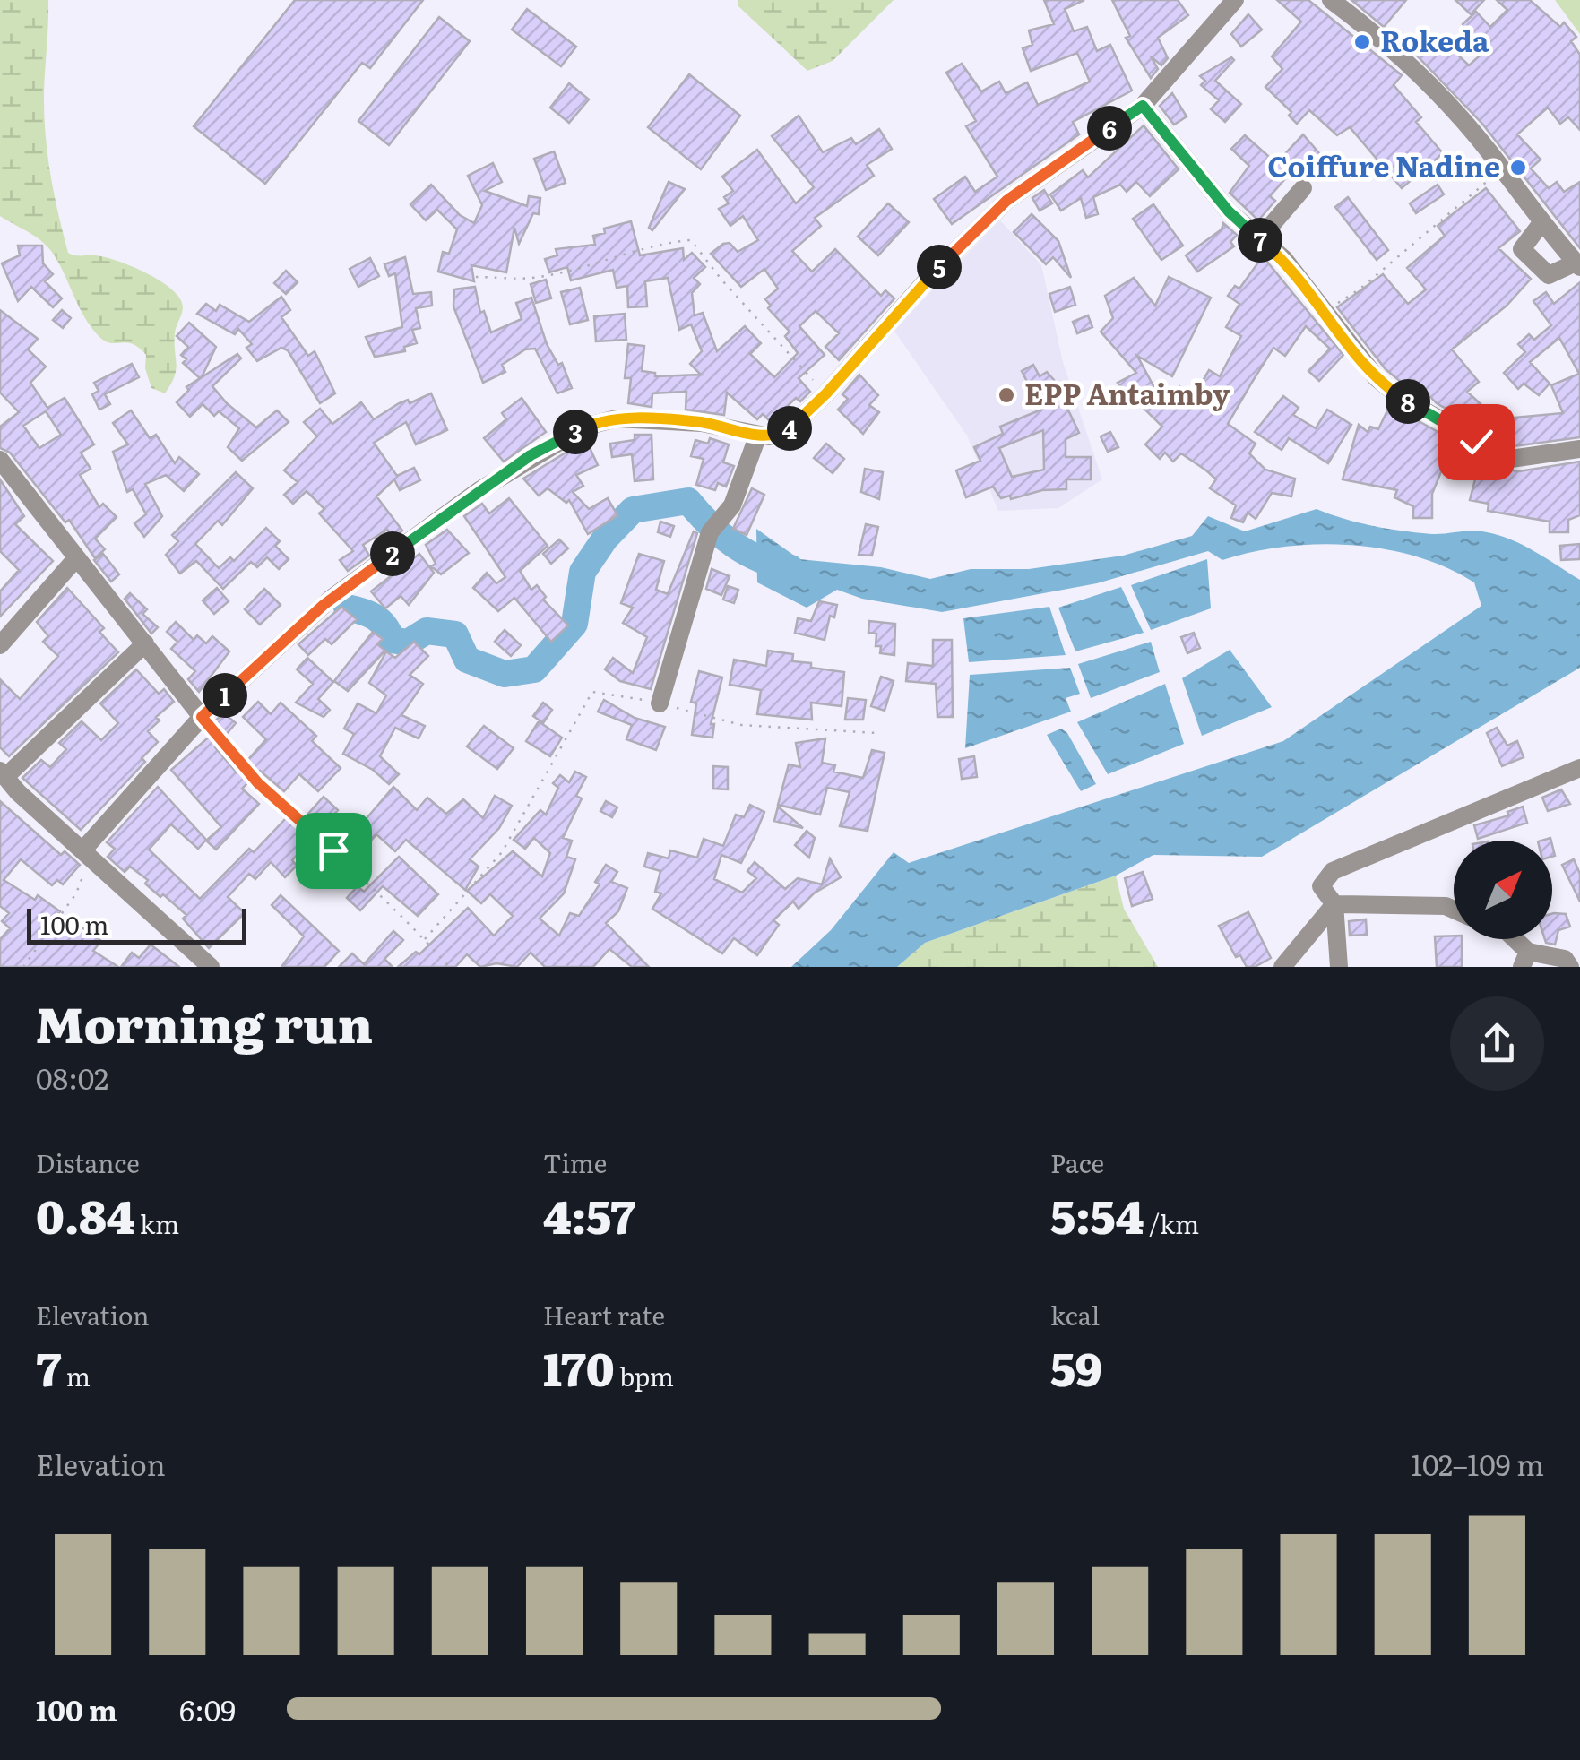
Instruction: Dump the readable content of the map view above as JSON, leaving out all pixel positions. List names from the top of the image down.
{
  "places": ["Rokeda", "Coiffure Nadine", "EPP Antaimby"],
  "scale_bar": "100 m",
  "north": "top right",
  "page": {
    "pins": [
      "6",
      "7",
      "5",
      "8",
      "4",
      "3",
      "2",
      "1"
    ],
    "scale": "100 m",
    "heading": ["Morning run", "08:02"],
    "stats": [
      ["Distance", "0.84 km"],
      ["Time", "4:57"],
      ["Pace", "5:54 /km"],
      ["Elevation", "7 m"],
      ["Heart rate", "170 bpm"],
      ["kcal", "59"]
    ],
    "chart": ["Elevation", "102–109 m"],
    "list": [
      {
        "name": "100 m",
        "note": "6:09"
      }
    ]
  }
}
